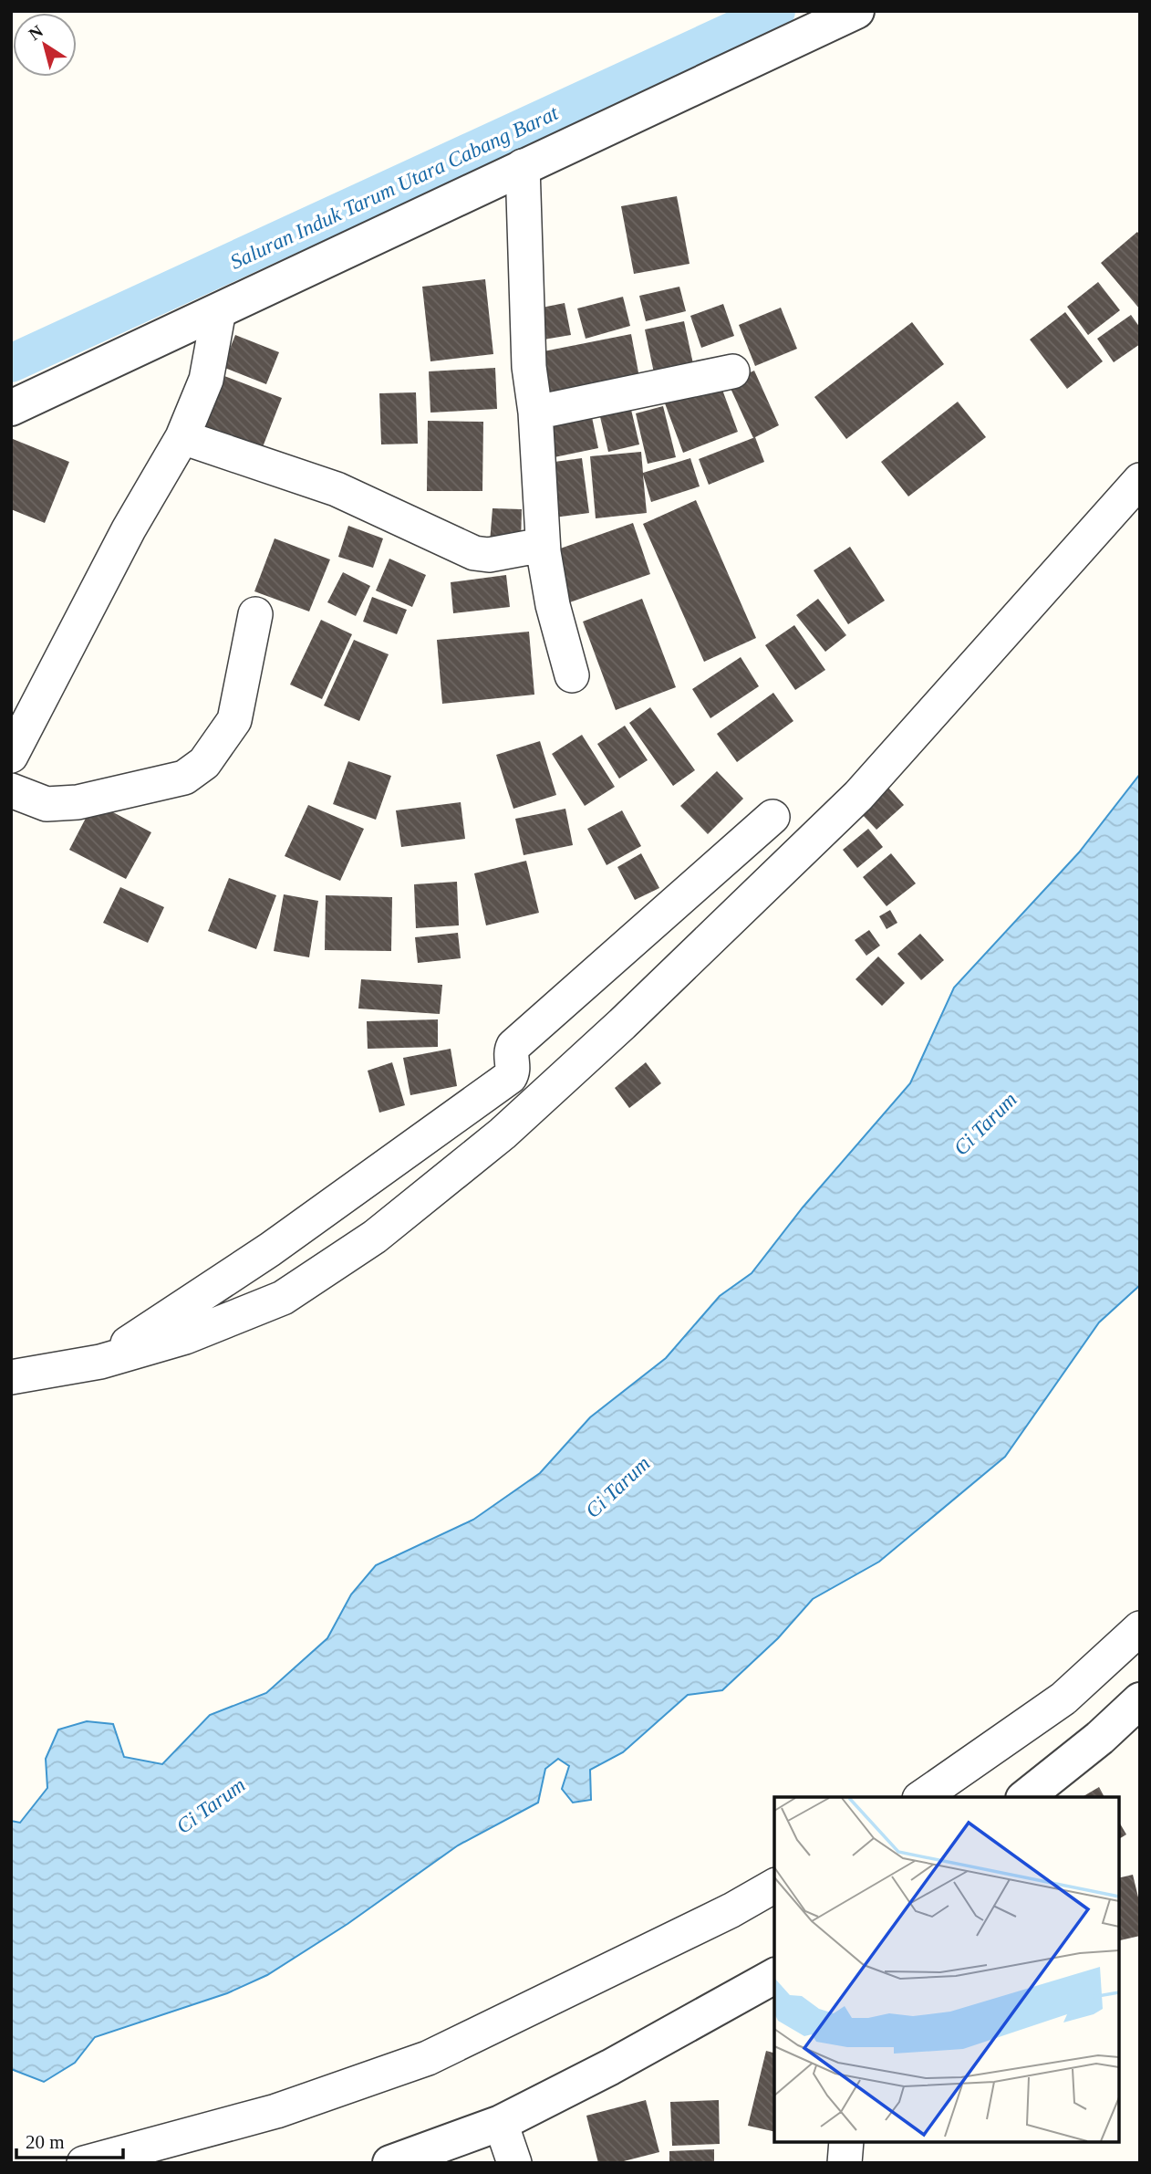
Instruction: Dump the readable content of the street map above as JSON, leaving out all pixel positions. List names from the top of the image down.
{
  "water": ["Saluran Induk Tarum Utara Cabang Barat", "Ci Tarum"],
  "scale_bar": "20 m",
  "north": "top left"
}
